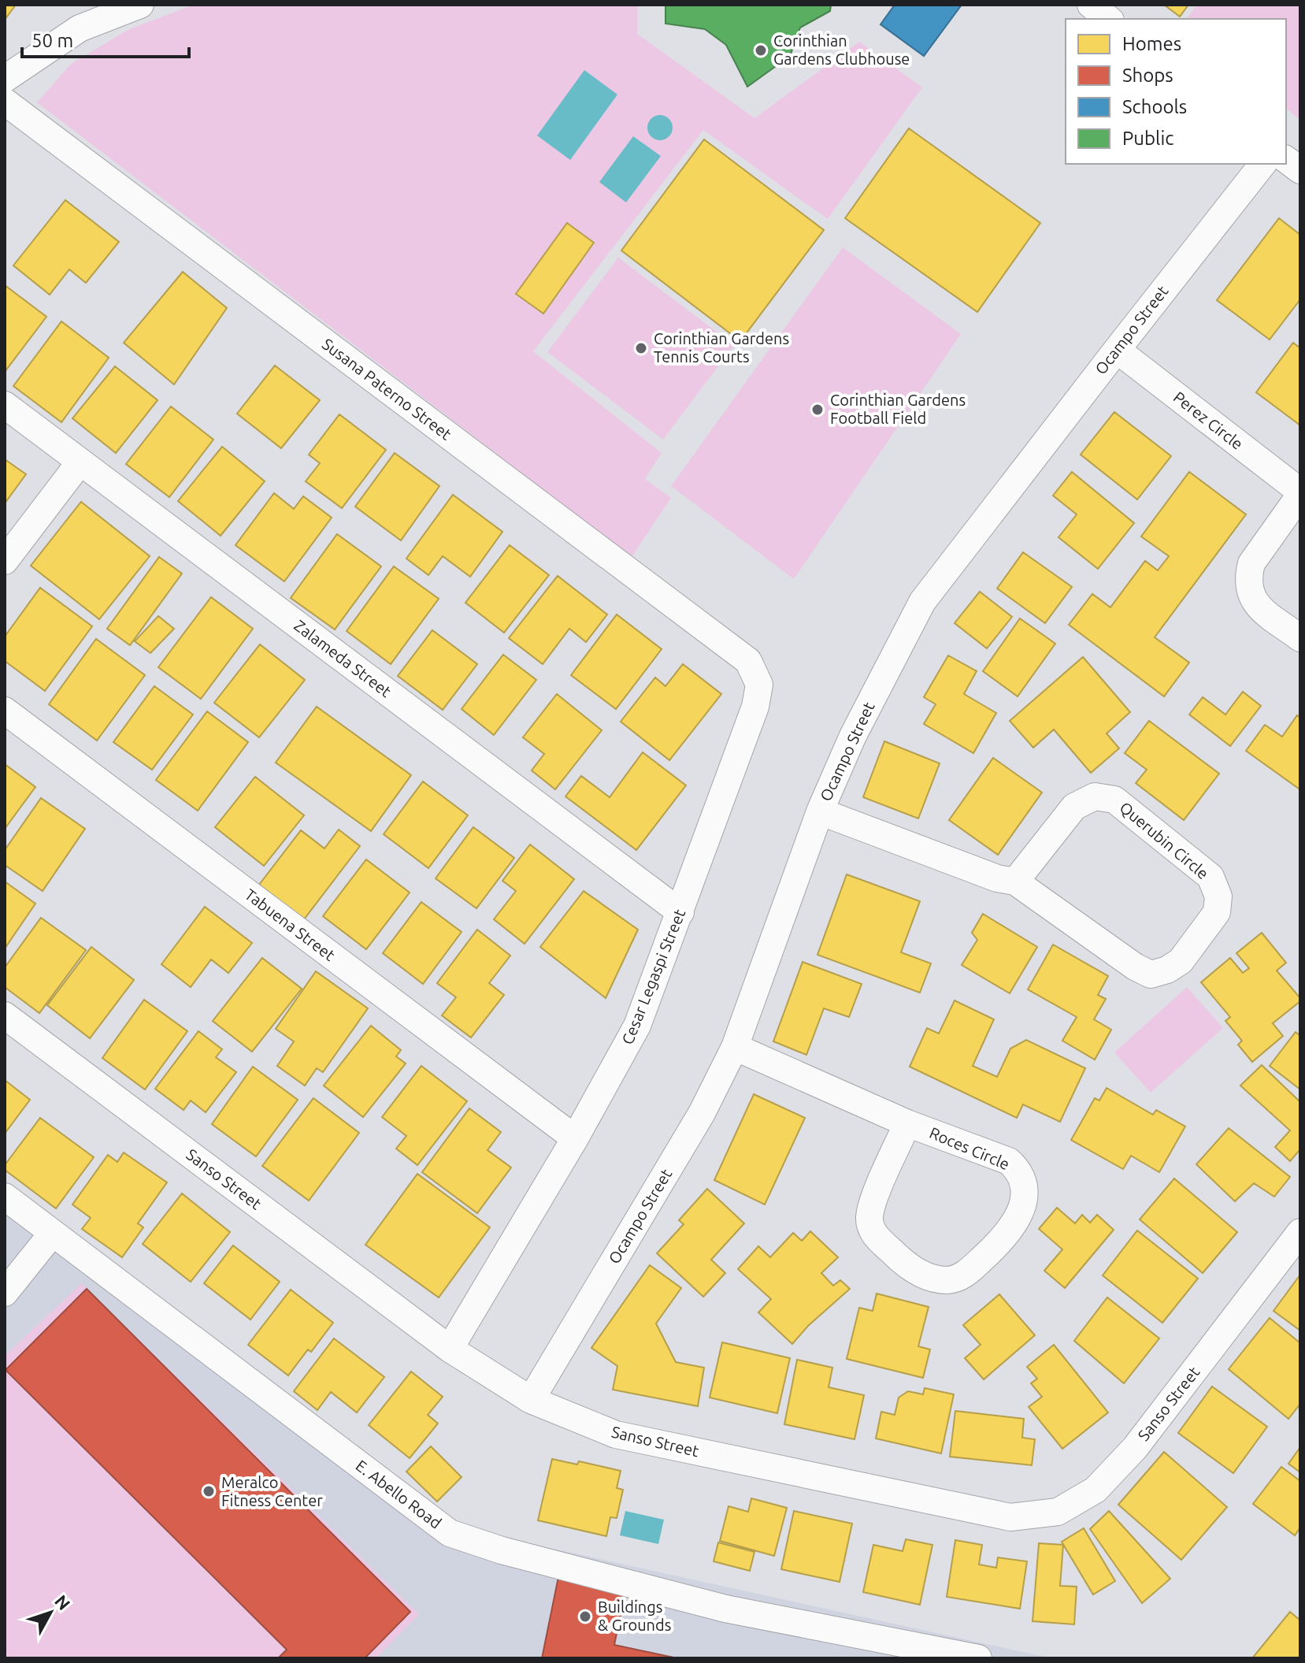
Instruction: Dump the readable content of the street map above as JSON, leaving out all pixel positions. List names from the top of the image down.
{
  "streets": {
    "street": [
      "Ocampo Street",
      "Susana Paterno Street",
      "Perez Circle",
      "Zalameda Street",
      "Querubin Circle",
      "Tabuena Street",
      "Cesar Legaspi Street",
      "Roces Circle",
      "Sanso Street",
      "E. Abello Road"
    ]
  },
  "crossings": [
    ["Ocampo Street", "Perez Circle"],
    ["Ocampo Street", "Querubin Circle"],
    ["Ocampo Street", "Roces Circle"],
    ["Ocampo Street", "Sanso Street"],
    ["Susana Paterno Street", "Cesar Legaspi Street"],
    ["Zalameda Street", "Cesar Legaspi Street"],
    ["Tabuena Street", "Cesar Legaspi Street"],
    ["Cesar Legaspi Street", "Sanso Street"]
  ],
  "places": [
    "Corinthian Gardens Clubhouse",
    "Corinthian Gardens Tennis Courts",
    "Corinthian Gardens Football Field",
    "Meralco Fitness Center",
    "Buildings & Grounds"
  ],
  "legend": [
    "Homes",
    "Shops",
    "Schools",
    "Public"
  ],
  "scale_bar": "50 m",
  "north": "top right"
}
